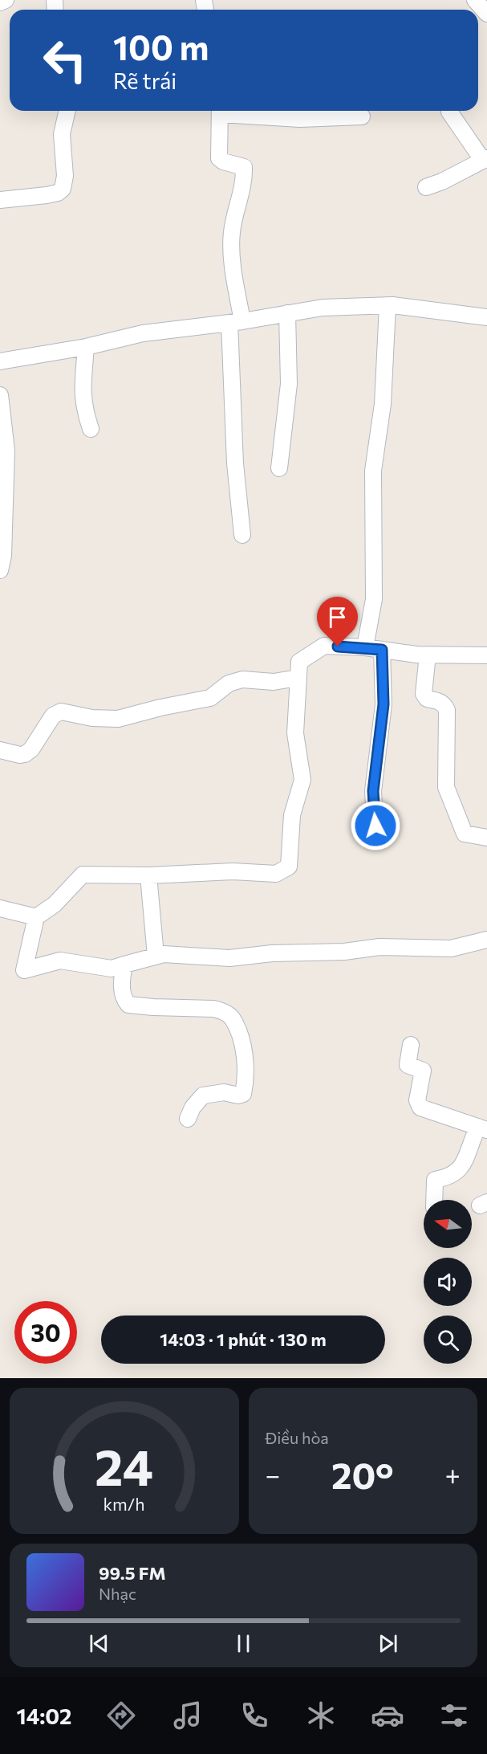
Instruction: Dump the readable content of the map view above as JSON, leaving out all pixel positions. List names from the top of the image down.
{
  "north": "left",
  "page": {
    "turn": ["100 m", "Rẽ trái"],
    "limit": "30",
    "trip": "14:03 · 1 phút · 130 m",
    "tile": "Điều hòa",
    "heat": ["−", "20°", "+"],
    "song": ["99.5 FM", "Nhạc"],
    "tabs": "14:02",
    "gauge": ["24", "km/h"]
  }
}
